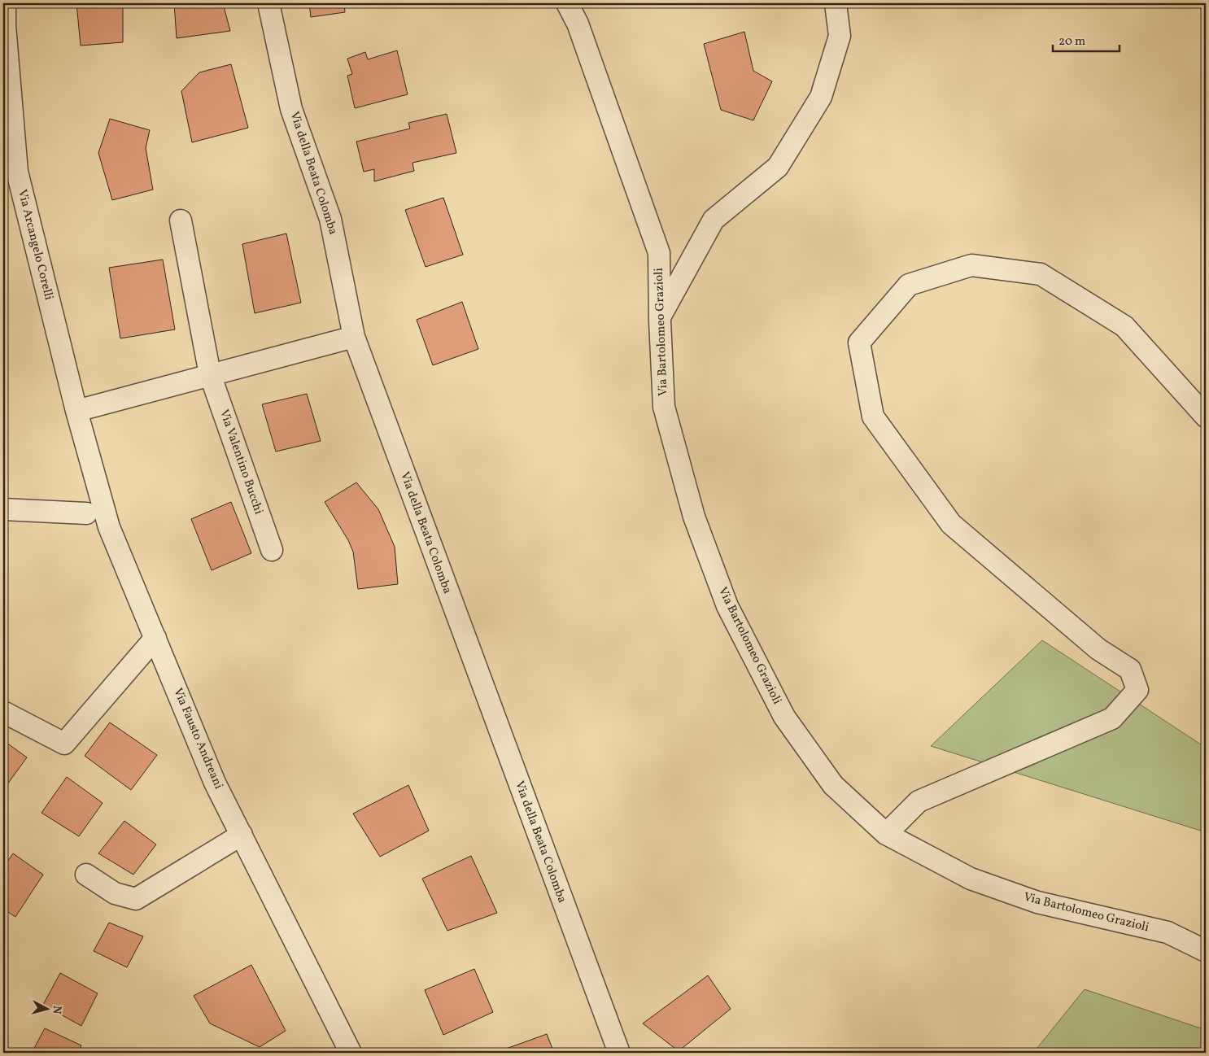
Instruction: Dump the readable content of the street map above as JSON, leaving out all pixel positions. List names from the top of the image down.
{
  "streets": {
    "street": [
      "Via della Beata Colomba",
      "Via Arcangelo Corelli",
      "Via Bartolomeo Grazioli",
      "Via Valentino Bucchi",
      "Via Fausto Andreani"
    ]
  },
  "crossings": [
    ["Via Arcangelo Corelli", "Via Fausto Andreani"]
  ],
  "scale_bar": "20 m",
  "north": "right"
}
